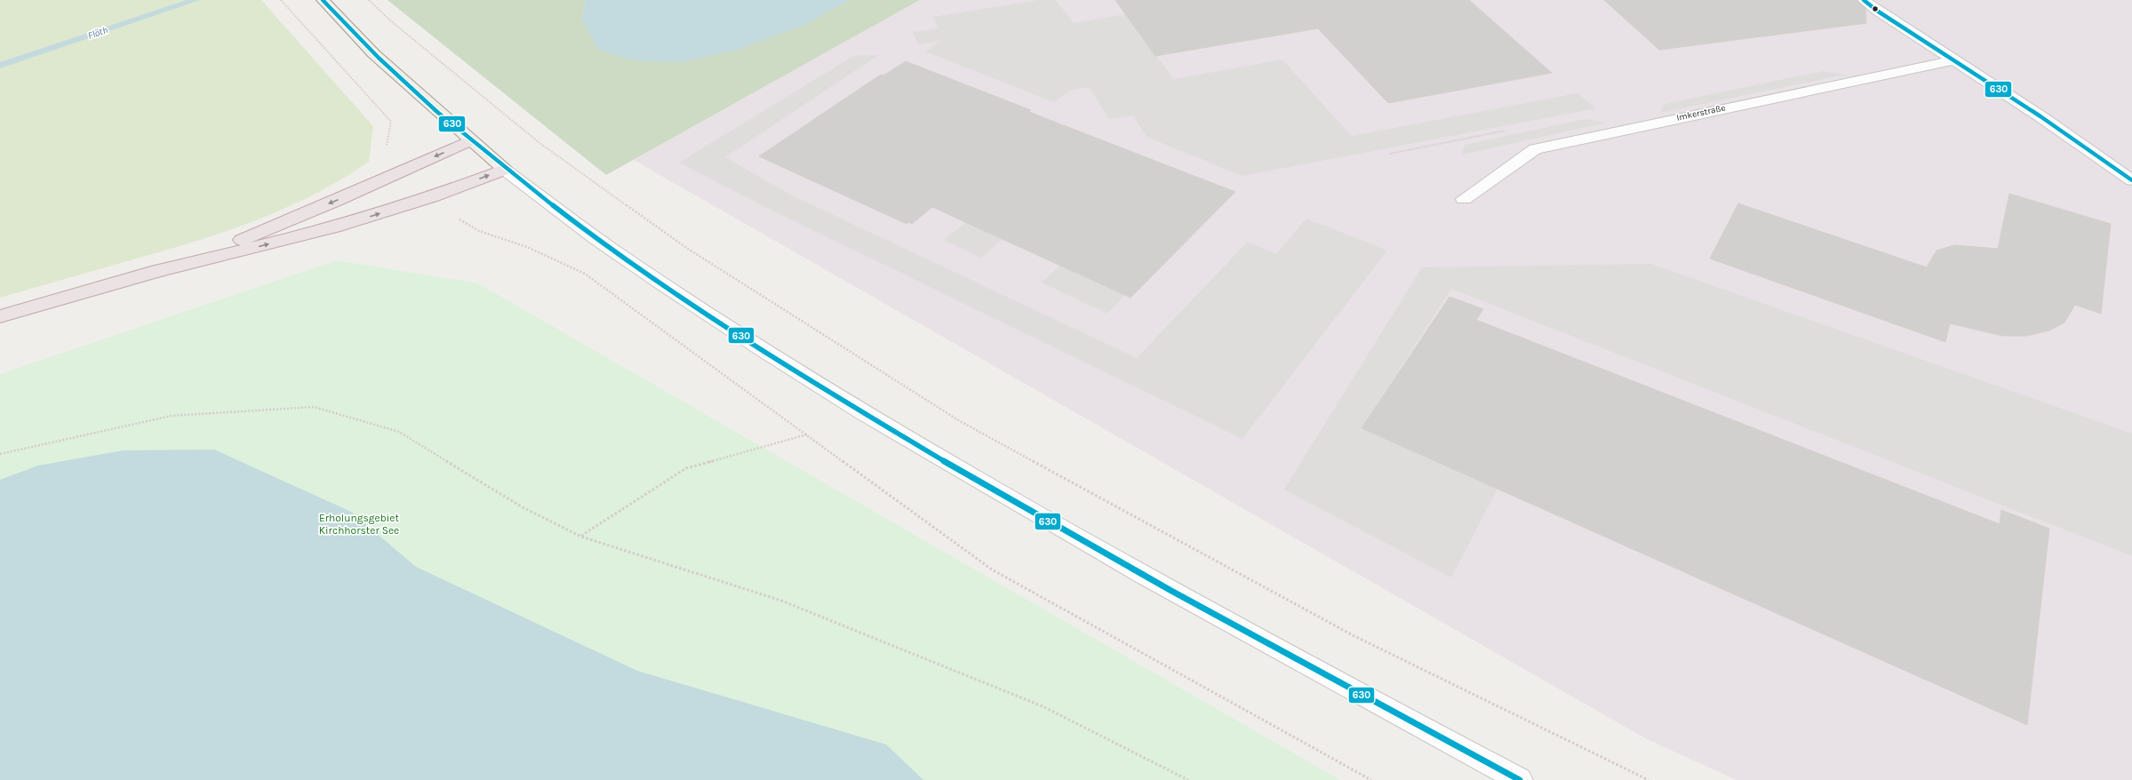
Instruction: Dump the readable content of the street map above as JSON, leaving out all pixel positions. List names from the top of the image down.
{
  "streets": {
    "street": ["Imkerstraße"]
  },
  "water": ["Flöth"],
  "parks": ["Erholungsgebiet Kirchhorster See"],
  "lines": ["transit line 630"]
}
